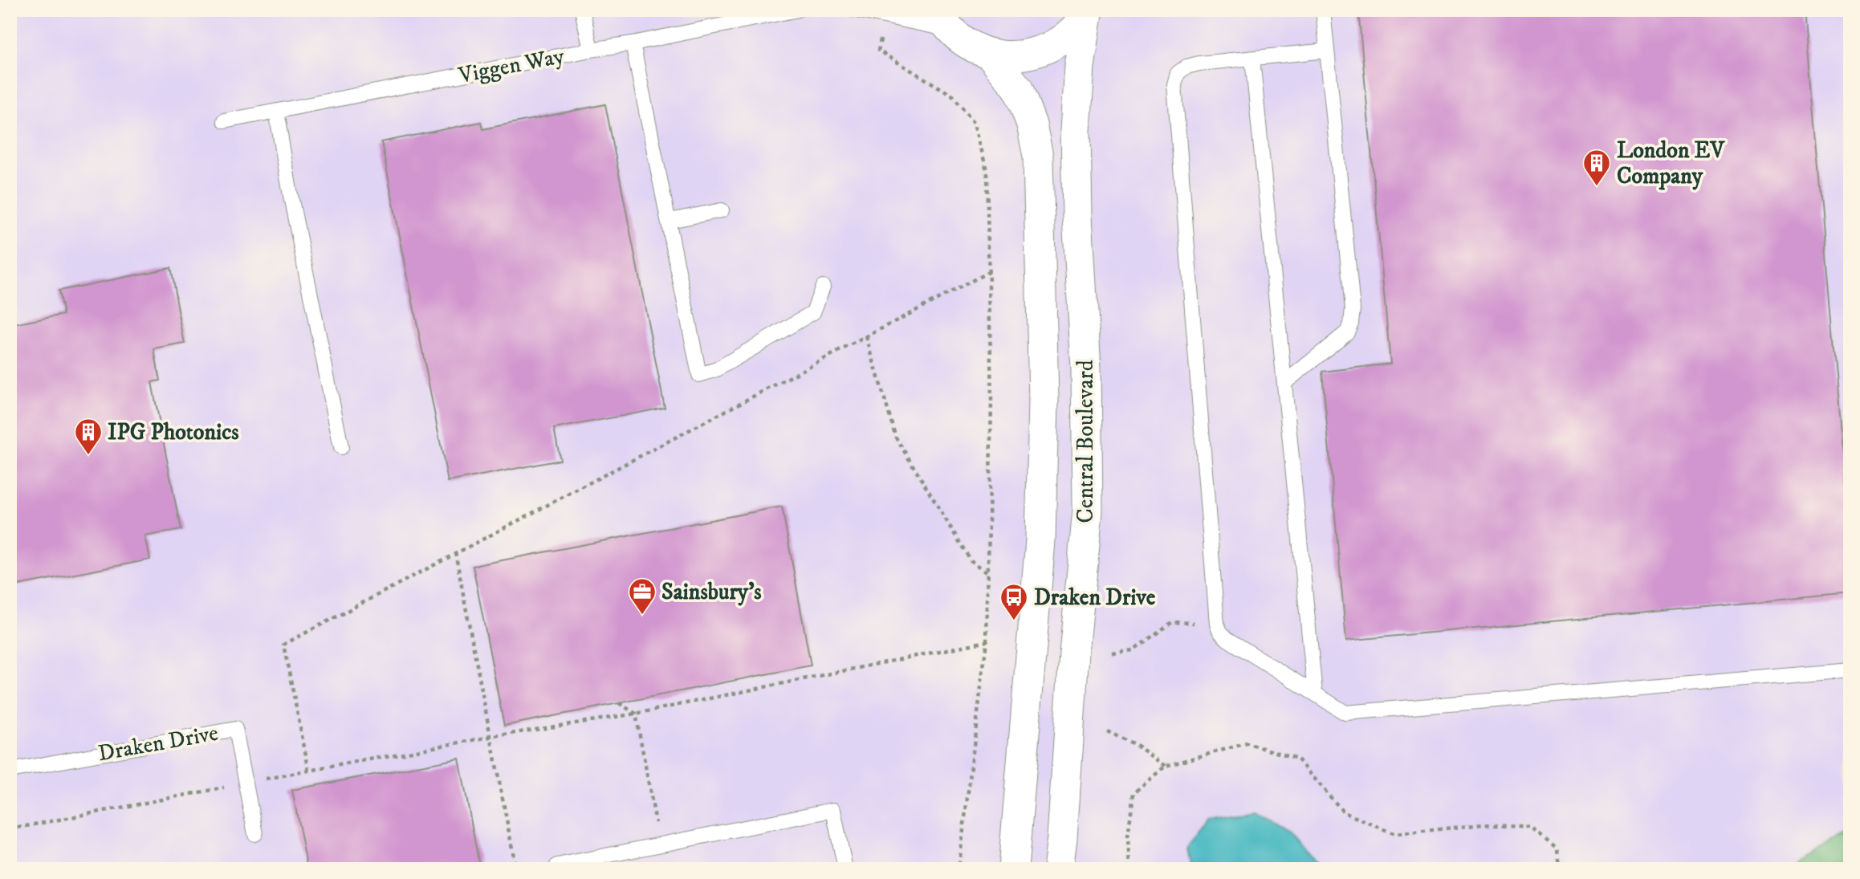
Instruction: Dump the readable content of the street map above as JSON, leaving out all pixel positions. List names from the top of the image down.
{
  "streets": {
    "street": ["Central Boulevard"],
    "lane": ["Viggen Way", "Draken Drive"]
  },
  "places": {
    "building": ["London EV Company", "IPG Photonics"],
    "office": ["Sainsbury's"],
    "bus stop": ["Draken Drive"]
  }
}
